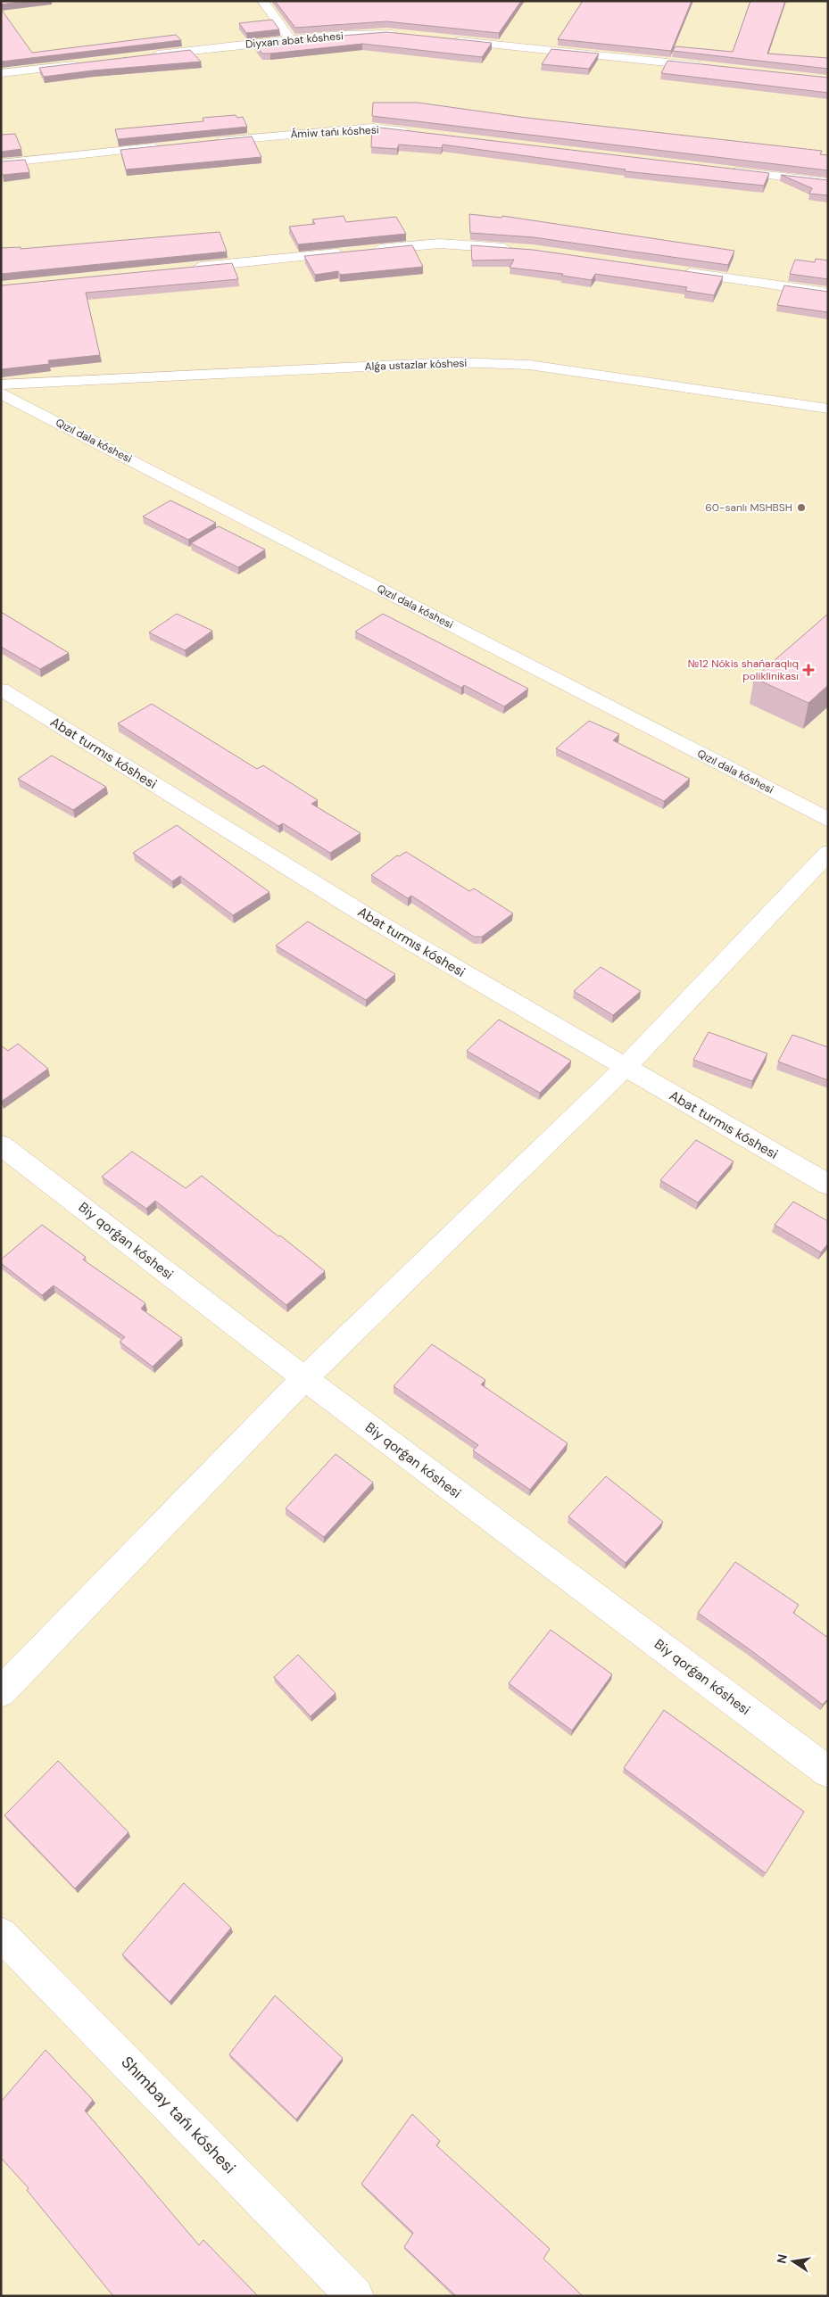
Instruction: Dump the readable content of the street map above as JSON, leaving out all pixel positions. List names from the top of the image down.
{
  "streets": {
    "street": [
      "Diyxan abat kóshesi",
      "Ámiw tańı kóshesi",
      "Alǵa ustazlar kóshesi",
      "Qızıl dala kóshesi",
      "Abat turmıs kóshesi",
      "Biy qorǵan kóshesi",
      "Shımbay tańı kóshesi"
    ]
  },
  "places": {
    "other": ["60-sanlı MSHBSH"],
    "health": ["№12 Nókis shańaraqlıq poliklinikası"]
  },
  "north": "left"
}
